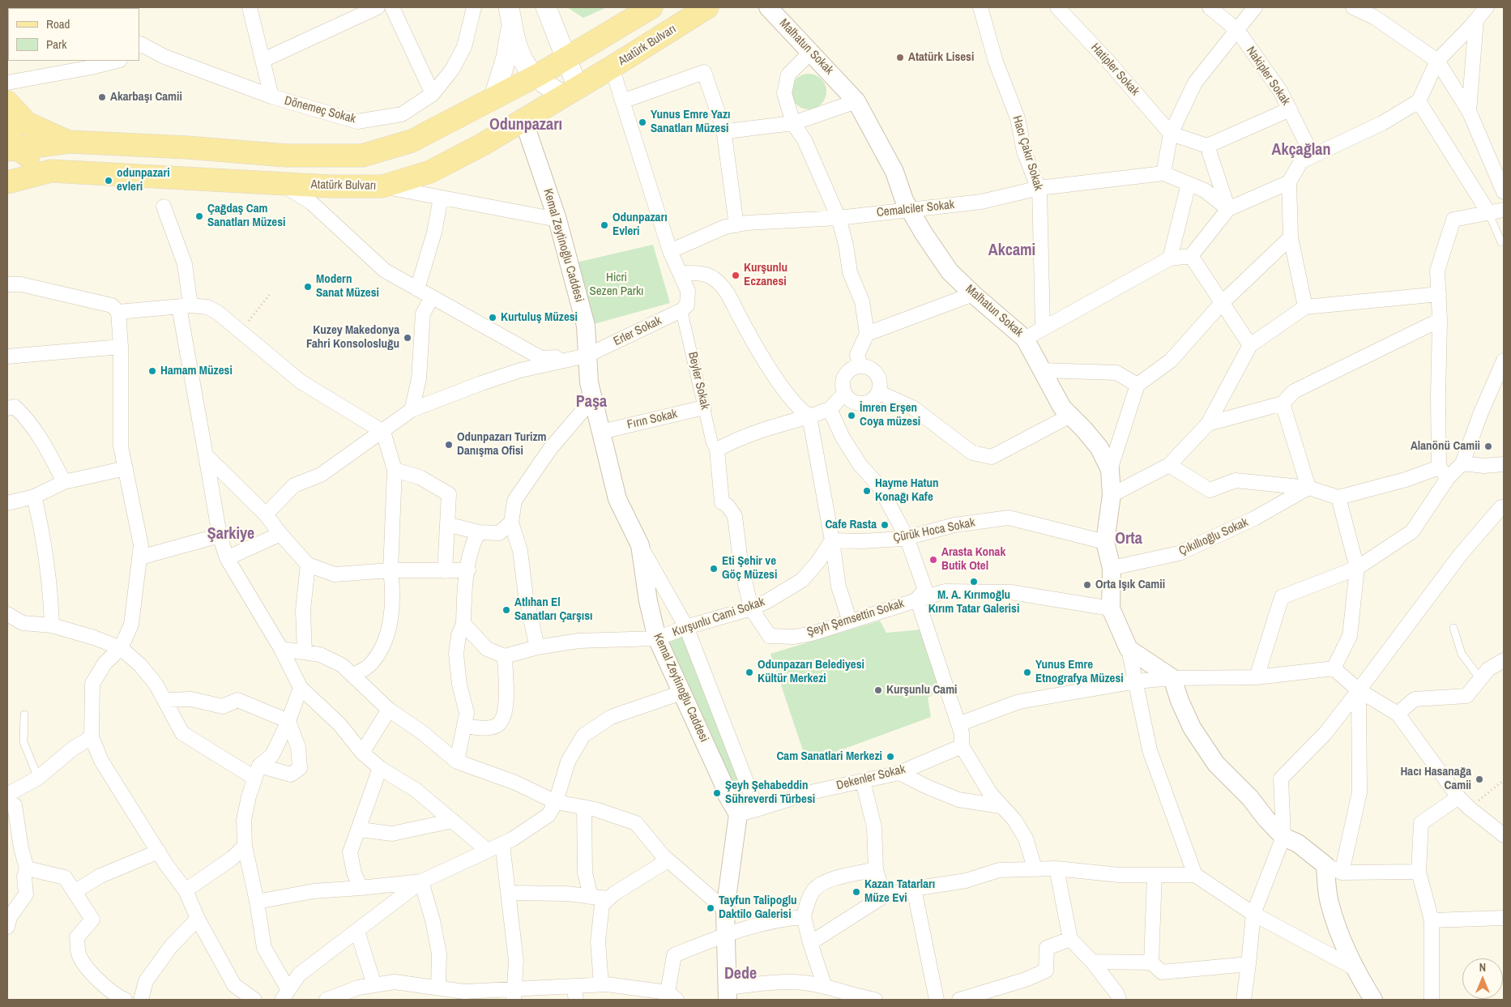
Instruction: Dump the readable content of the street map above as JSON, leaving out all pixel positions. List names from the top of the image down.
{
  "streets": {
    "main road": ["Atatürk Bulvarı"],
    "street": [
      "Malhatun Sokak",
      "Hatipler Sokak",
      "Nakipler Sokak",
      "Dönemeç Sokak",
      "Hacı Çakır Sokak",
      "Cemalciler Sokak",
      "Kemal Zeytinoğlu Caddesi",
      "Erler Sokak",
      "Beyler Sokak",
      "Fırın Sokak",
      "Çürük Hoca Sokak",
      "Çıkıllıoğlu Sokak",
      "Kurşunlu Cami Sokak",
      "Şeyh Şemsettin Sokak",
      "Dekenler Sokak"
    ]
  },
  "crossings": [
    ["Atatürk Bulvarı", "Kemal Zeytinoğlu Caddesi"],
    ["Malhatun Sokak", "Cemalciler Sokak"],
    ["Malhatun Sokak", "Çürük Hoca Sokak"],
    ["Malhatun Sokak", "Çıkıllıoğlu Sokak"],
    ["Malhatun Sokak", "Şeyh Şemsettin Sokak"],
    ["Hacı Çakır Sokak", "Cemalciler Sokak"],
    ["Kemal Zeytinoğlu Caddesi", "Erler Sokak"],
    ["Kemal Zeytinoğlu Caddesi", "Fırın Sokak"],
    ["Kemal Zeytinoğlu Caddesi", "Kurşunlu Cami Sokak"],
    ["Kemal Zeytinoğlu Caddesi", "Dekenler Sokak"],
    ["Erler Sokak", "Beyler Sokak"],
    ["Beyler Sokak", "Fırın Sokak"],
    ["Beyler Sokak", "Şeyh Şemsettin Sokak"],
    ["Çürük Hoca Sokak", "Kurşunlu Cami Sokak"],
    ["Kurşunlu Cami Sokak", "Şeyh Şemsettin Sokak"]
  ],
  "districts": [
    "Odunpazarı",
    "Akçağlan",
    "Akcami",
    "Paşa",
    "Şarkiye",
    "Orta",
    "Dede"
  ],
  "parks": ["Hicri Sezen Parkı"],
  "places": [
    "Atatürk Lisesi",
    "Akarbaşı Camii",
    "Yunus Emre Yazı Sanatları Müzesi",
    "odunpazari evleri",
    "Çağdaş Cam Sanatları Müzesi",
    "Odunpazarı Evleri",
    "Kurşunlu Eczanesi",
    "Modern Sanat Müzesi",
    "Kurtuluş Müzesi",
    "Kuzey Makedonya Fahri Konsolosluğu",
    "Hamam Müzesi",
    "İmren Erşen Coya müzesi",
    "Odunpazarı Turizm Danışma Ofisi",
    "Alanönü Camii",
    "Hayme Hatun Konağı Kafe",
    "Cafe Rasta",
    "Arasta Konak Butik Otel",
    "Eti Şehir ve Göç Müzesi",
    "M. A. Kırımoğlu Kırım Tatar Galerisi",
    "Orta Işık Camii",
    "Atlıhan El Sanatları Çarşısı",
    "Odunpazarı Belediyesi Kültür Merkezi",
    "Yunus Emre Etnografya Müzesi",
    "Kurşunlu Cami",
    "Cam Sanatlari Merkezi",
    "Hacı Hasanağa Camii",
    "Şeyh Şehabeddin Sühreverdi Türbesi",
    "Kazan Tatarları Müze Evi",
    "Tayfun Talipoglu Daktilo Galerisi"
  ],
  "legend": ["Road", "Park"],
  "north": "top"
}
